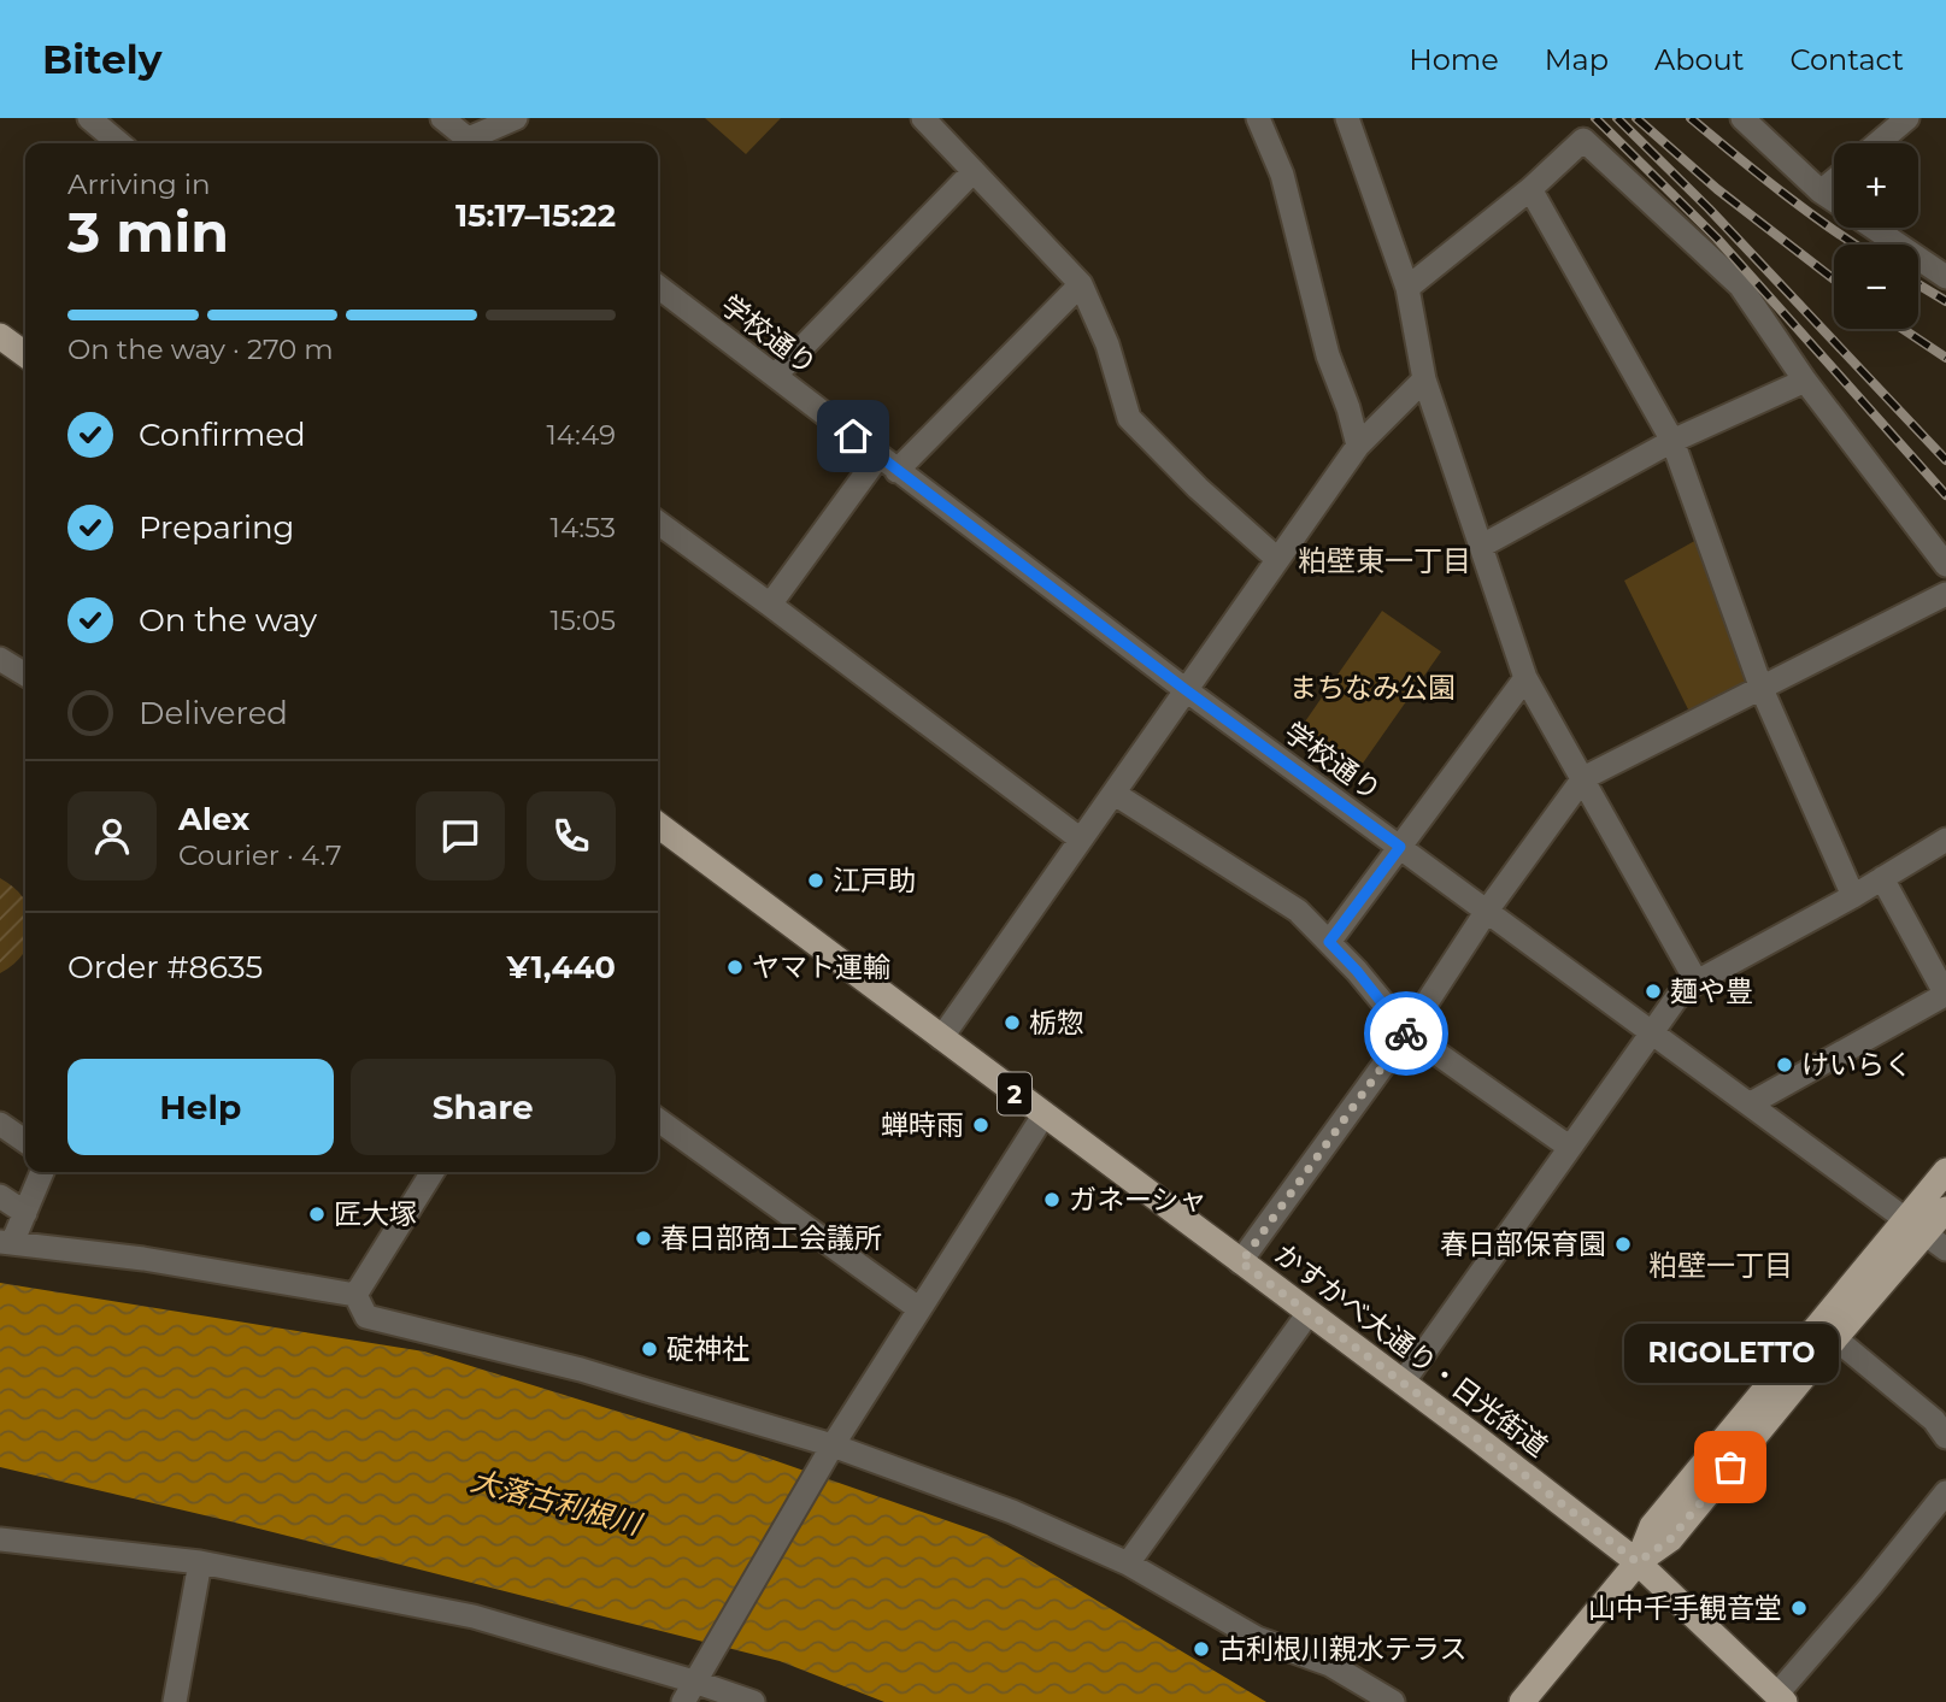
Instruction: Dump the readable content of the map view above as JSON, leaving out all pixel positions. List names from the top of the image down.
{
  "streets": {
    "main road": ["2", "かすかべ大通り・日光街道"],
    "street": ["学校通り"]
  },
  "crossings": [
    ["2", "かすかべ大通り・日光街道"]
  ],
  "districts": ["粕壁東一丁目", "粕壁一丁目"],
  "water": ["大落古利根川"],
  "parks": ["まちなみ公園"],
  "places": [
    "江戸助",
    "ヤマト運輸",
    "麺や豊",
    "栃惣",
    "けいらく",
    "蝉時雨",
    "ガネーシャ",
    "匠大塚",
    "春日部商工会議所",
    "春日部保育園",
    "碇神社",
    "RIGOLETTO",
    "山中千手観音堂",
    "古利根川親水テラス"
  ],
  "page": {
    "header": "Bitely",
    "nav": [
      "Home",
      "Map",
      "About",
      "Contact"
    ],
    "map_buttons": ["+", "−"],
    "heading": ["3 min", "Arriving in", "15:17–15:22"],
    "panel": [
      "Alex",
      "Courier · 4.7",
      "Order #8635",
      "¥1,440"
    ],
    "bar": "On the way · 270 m",
    "list": [
      ["Confirmed", "14:49"],
      ["Preparing", "14:53"],
      ["On the way", "15:05"],
      "Delivered"
    ],
    "buttons": ["Help", "Share"],
    "bubble": "RIGOLETTO"
  }
}
